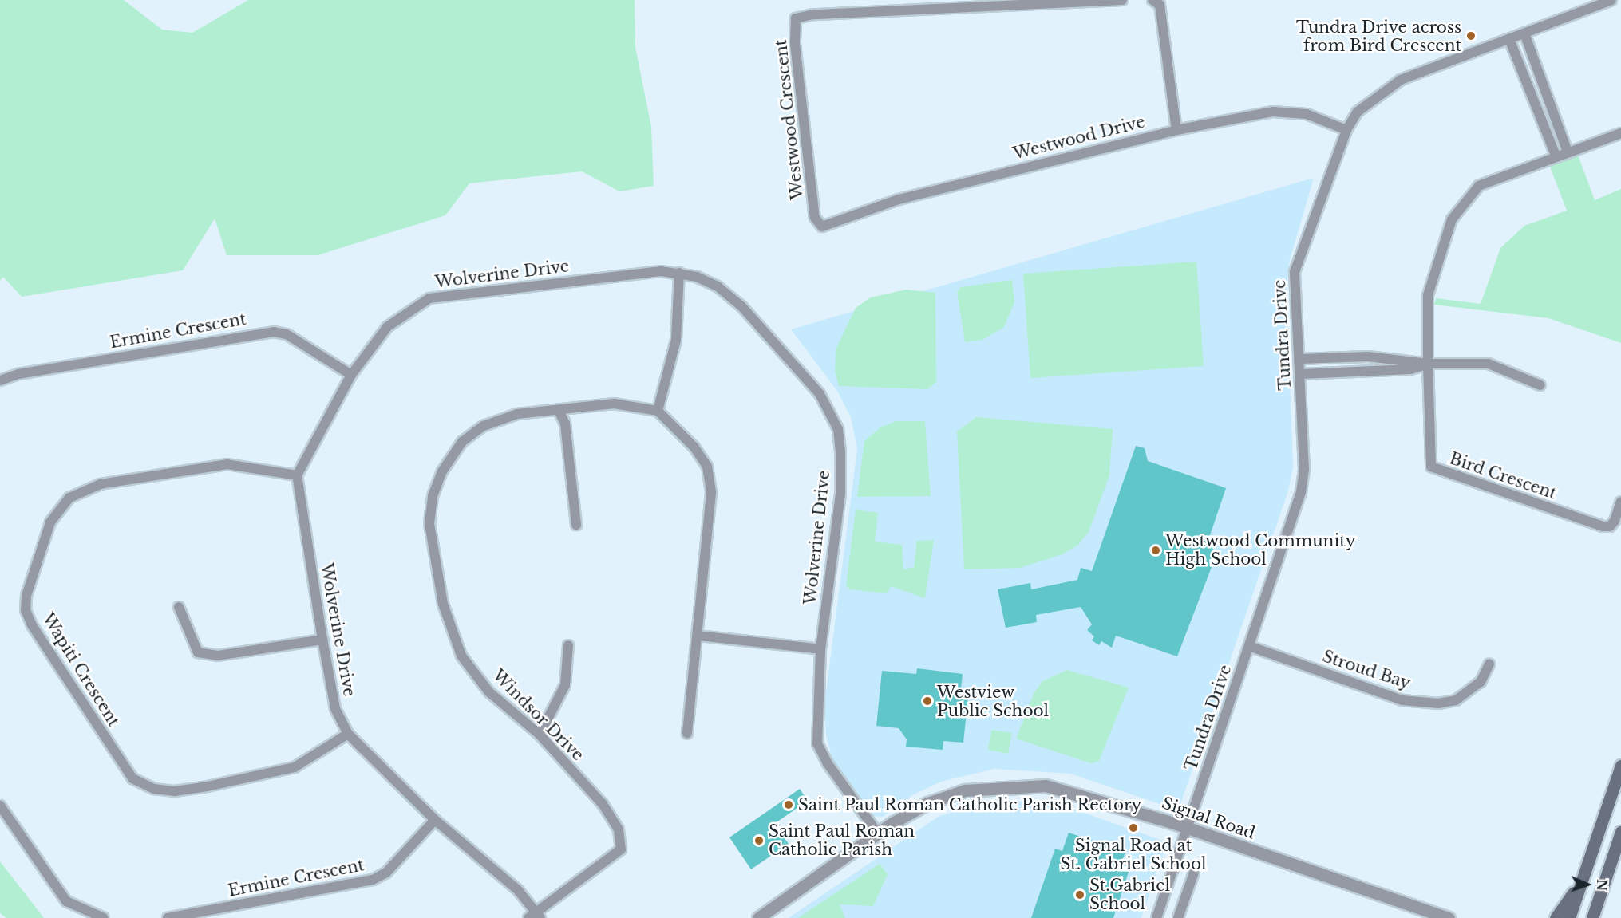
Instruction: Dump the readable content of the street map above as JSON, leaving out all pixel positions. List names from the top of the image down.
{
  "streets": {
    "street": [
      "Westwood Crescent",
      "Westwood Drive",
      "Wolverine Drive",
      "Ermine Crescent",
      "Tundra Drive",
      "Bird Crescent",
      "Wapiti Crescent",
      "Stroud Bay",
      "Windsor Drive",
      "Signal Road"
    ]
  },
  "crossings": [
    ["Westwood Crescent", "Westwood Drive"],
    ["Westwood Drive", "Tundra Drive"],
    ["Wolverine Drive", "Ermine Crescent"],
    ["Wolverine Drive", "Wapiti Crescent"],
    ["Wolverine Drive", "Windsor Drive"],
    ["Wolverine Drive", "Signal Road"],
    ["Tundra Drive", "Stroud Bay"],
    ["Tundra Drive", "Signal Road"]
  ],
  "places": [
    "Tundra Drive across from Bird Crescent",
    "Westwood Community High School",
    "Westview Public School",
    "Saint Paul Roman Catholic Parish Rectory",
    "Signal Road at St. Gabriel School",
    "Saint Paul Roman Catholic Parish",
    "St.Gabriel School"
  ],
  "north": "right"
}
